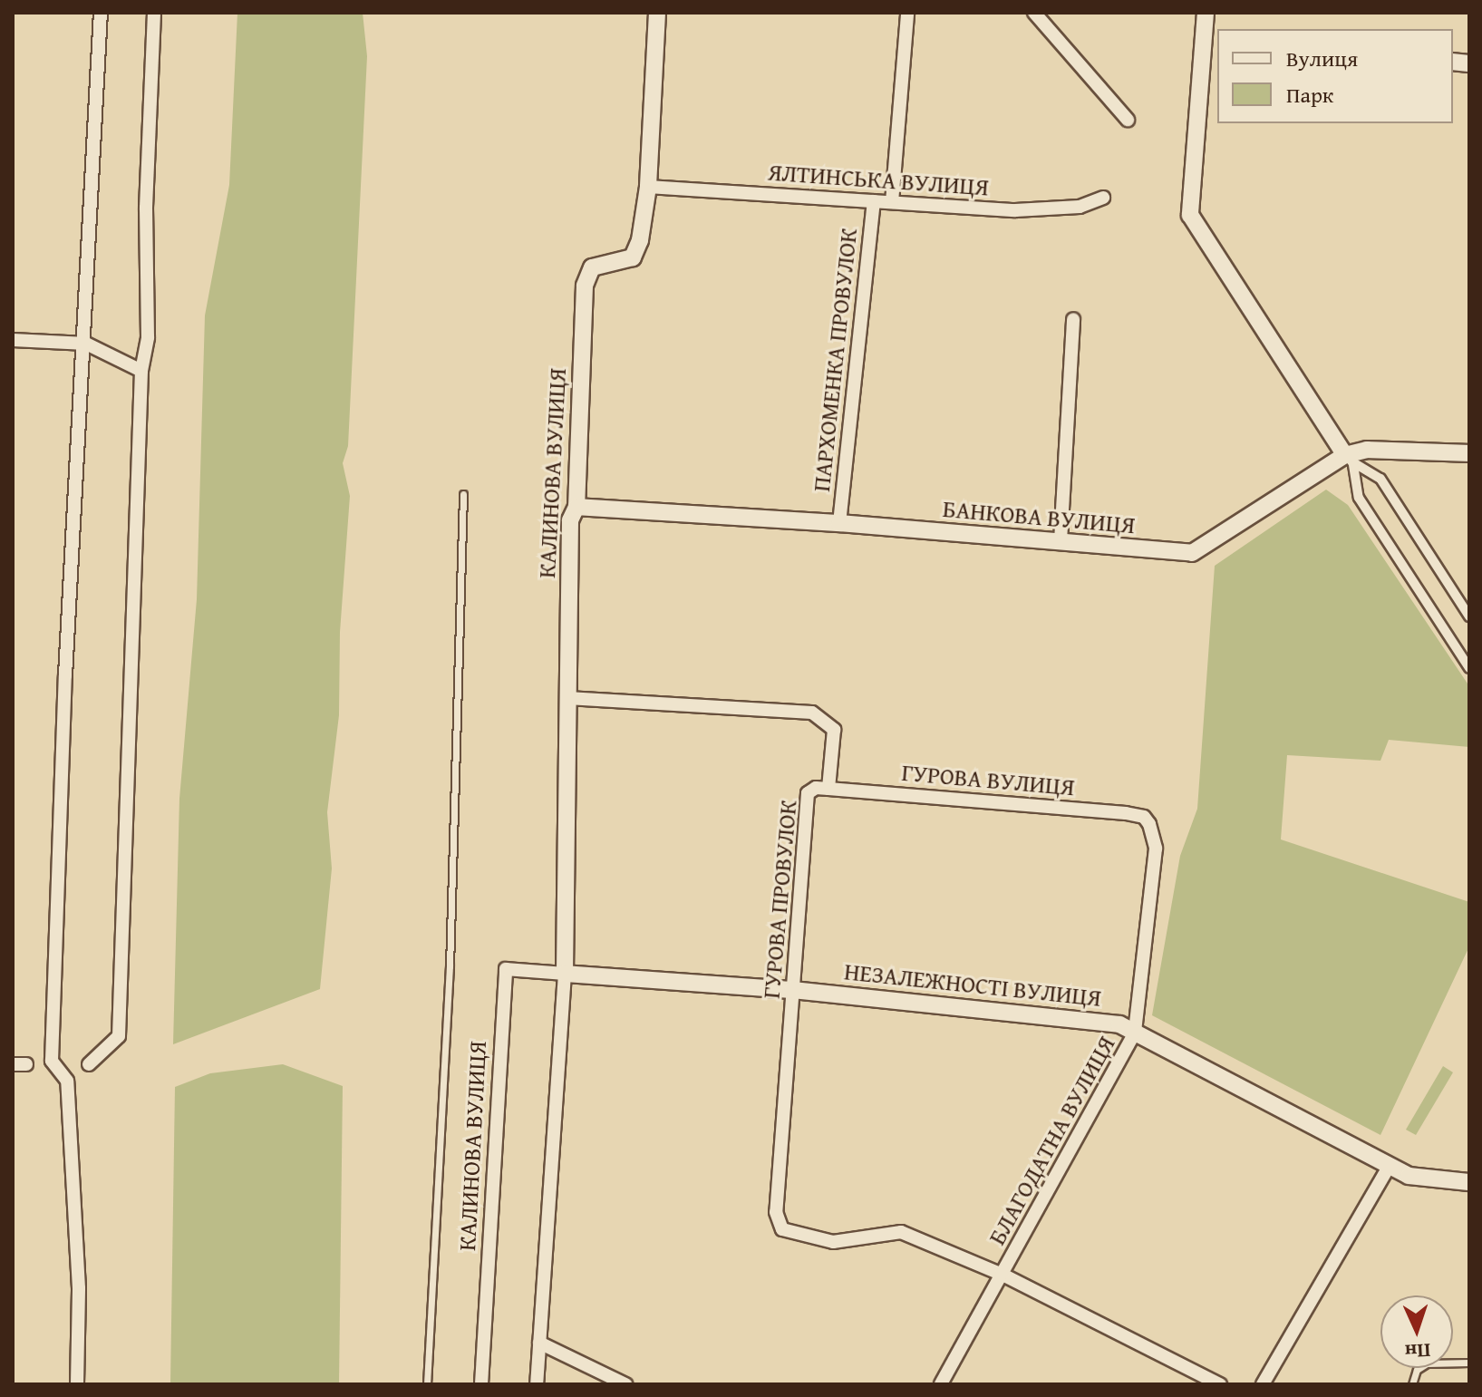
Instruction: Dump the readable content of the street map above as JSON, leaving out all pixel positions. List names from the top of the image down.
{
  "streets": {
    "street": [
      "ЯЛТИНСЬКА ВУЛИЦЯ",
      "ПАРХОМЕНКА ПРОВУЛОК",
      "КАЛИНОВА ВУЛИЦЯ",
      "БАНКОВА ВУЛИЦЯ",
      "ГУРОВА ВУЛИЦЯ",
      "ГУРОВА ПРОВУЛОК",
      "НЕЗАЛЕЖНОСТІ ВУЛИЦЯ",
      "БЛАГОДАТНА ВУЛИЦЯ"
    ]
  },
  "crossings": [
    ["ЯЛТИНСЬКА ВУЛИЦЯ", "ПАРХОМЕНКА ПРОВУЛОК"],
    ["ЯЛТИНСЬКА ВУЛИЦЯ", "КАЛИНОВА ВУЛИЦЯ"],
    ["ПАРХОМЕНКА ПРОВУЛОК", "БАНКОВА ВУЛИЦЯ"],
    ["КАЛИНОВА ВУЛИЦЯ", "БАНКОВА ВУЛИЦЯ"],
    ["КАЛИНОВА ВУЛИЦЯ", "ГУРОВА ПРОВУЛОК"],
    ["КАЛИНОВА ВУЛИЦЯ", "НЕЗАЛЕЖНОСТІ ВУЛИЦЯ"],
    ["ГУРОВА ВУЛИЦЯ", "ГУРОВА ПРОВУЛОК"],
    ["ГУРОВА ВУЛИЦЯ", "БЛАГОДАТНА ВУЛИЦЯ"],
    ["ГУРОВА ПРОВУЛОК", "НЕЗАЛЕЖНОСТІ ВУЛИЦЯ"],
    ["ГУРОВА ПРОВУЛОК", "БЛАГОДАТНА ВУЛИЦЯ"],
    ["НЕЗАЛЕЖНОСТІ ВУЛИЦЯ", "БЛАГОДАТНА ВУЛИЦЯ"]
  ],
  "legend": ["Вулиця", "Парк"],
  "north": "bottom"
}
